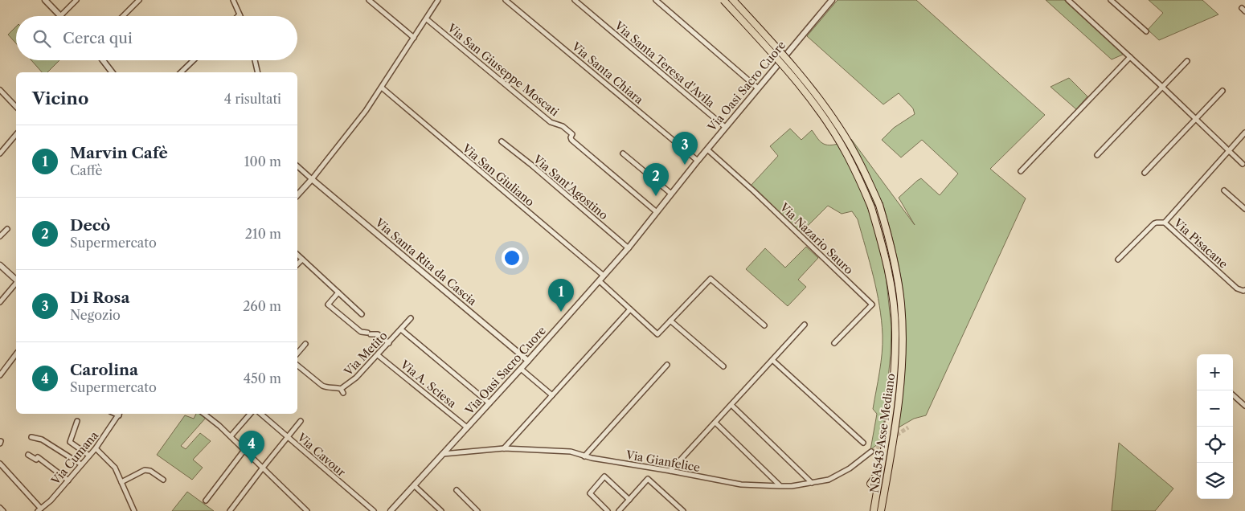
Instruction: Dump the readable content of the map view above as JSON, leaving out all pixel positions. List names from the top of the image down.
{
  "streets": {
    "highway": ["NSA543 Asse Mediano"],
    "street": [
      "Via Santa Teresa d'Avila",
      "Via San Giuseppe Moscati",
      "Via Santa Chiara",
      "Via Oasi Sacro Cuore",
      "Via San Giuliano",
      "Via Sant'Agostino",
      "Via Nazario Sauro",
      "Via Pisacane",
      "Via Santa Rita da Cascia",
      "Via Metito",
      "Via A. Sciesa",
      "Via Cavour",
      "Via Cumana",
      "Via Gianfelice"
    ]
  },
  "crossings": [
    ["Via Santa Teresa d'Avila", "Via Oasi Sacro Cuore"],
    ["Via San Giuseppe Moscati", "Via Oasi Sacro Cuore"],
    ["Via Santa Chiara", "Via Oasi Sacro Cuore"],
    ["Via Oasi Sacro Cuore", "Via San Giuliano"],
    ["Via Oasi Sacro Cuore", "Via Sant'Agostino"],
    ["Via Oasi Sacro Cuore", "Via Nazario Sauro"],
    ["Via Oasi Sacro Cuore", "Via Santa Rita da Cascia"],
    ["Via Oasi Sacro Cuore", "Via A. Sciesa"],
    ["Via Oasi Sacro Cuore", "Via Gianfelice"],
    ["Via Metito", "Via A. Sciesa"]
  ],
  "page": {
    "search": "Cerca qui",
    "heading": ["Vicino", "4 risultati"],
    "list": [
      {
        "mark": "1",
        "name": "Marvin Cafè",
        "note": "Caffè",
        "value": "100 m"
      },
      {
        "mark": "2",
        "name": "Decò",
        "note": "Supermercato",
        "value": "210 m"
      },
      {
        "mark": "3",
        "name": "Di Rosa",
        "note": "Negozio",
        "value": "260 m"
      },
      {
        "mark": "4",
        "name": "Carolina",
        "note": "Supermercato",
        "value": "450 m"
      }
    ],
    "pins": [
      "3",
      "2",
      "1",
      "4"
    ],
    "map_buttons": ["+", "−"]
  }
}
